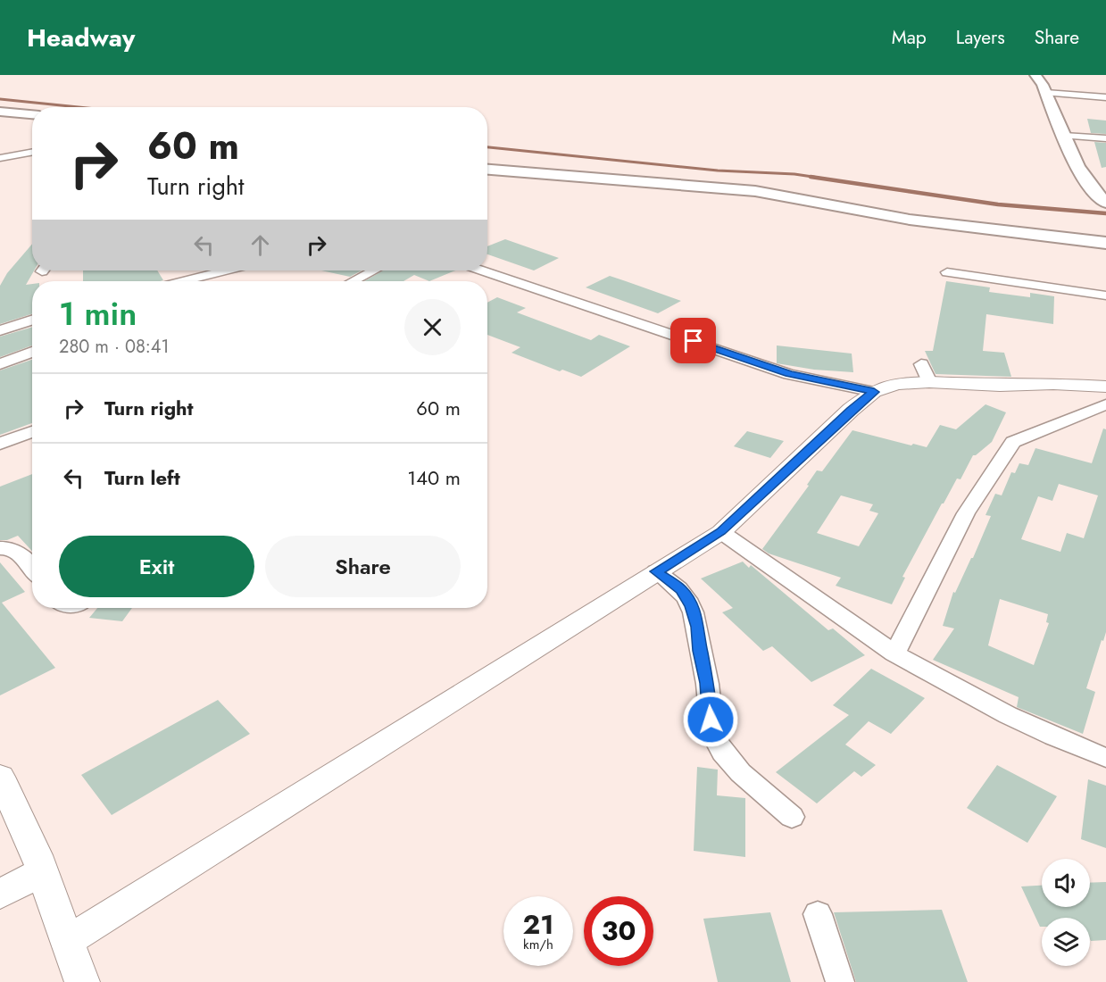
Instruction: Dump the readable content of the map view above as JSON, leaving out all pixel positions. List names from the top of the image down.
{
  "page": {
    "header": "Headway",
    "nav": ["Map", "Layers", "Share"],
    "turn": ["60 m", "Turn right"],
    "heading": ["1 min", "280 m · 08:41"],
    "list": [
      {
        "name": "Turn right",
        "value": "60 m"
      },
      {
        "name": "Turn left",
        "value": "140 m"
      }
    ],
    "buttons": ["Exit", "Share"],
    "speed": "21 km/h",
    "limit": "30"
  }
}
